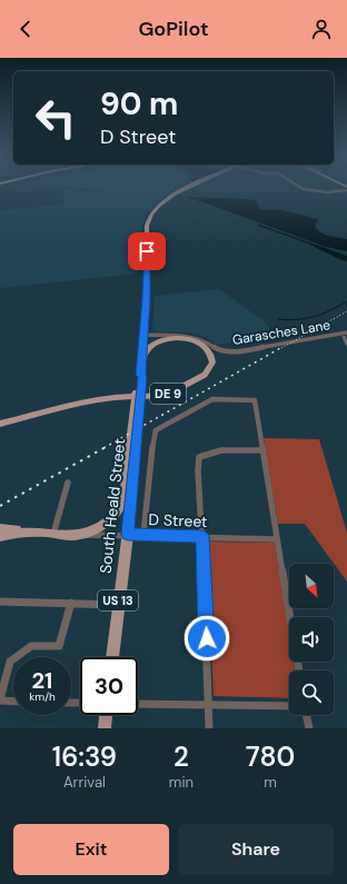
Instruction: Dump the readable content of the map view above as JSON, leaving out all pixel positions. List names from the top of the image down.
{
  "streets": {
    "main road": [
      "DE 9",
      "South Heald Street",
      "D Street",
      "US 13"
    ],
    "street": ["Garasches Lane"]
  },
  "crossings": [
    ["Garasches Lane", "South Heald Street"],
    ["DE 9", "South Heald Street"],
    ["South Heald Street", "D Street"]
  ],
  "north": "bottom right",
  "page": {
    "header": "GoPilot",
    "turn": ["90 m", "D Street"],
    "speed": "21 km/h",
    "limit": "30",
    "eta": [
      "16:39",
      "Arrival",
      "2",
      "min",
      "780",
      "m"
    ],
    "buttons": ["Exit", "Share"]
  }
}
